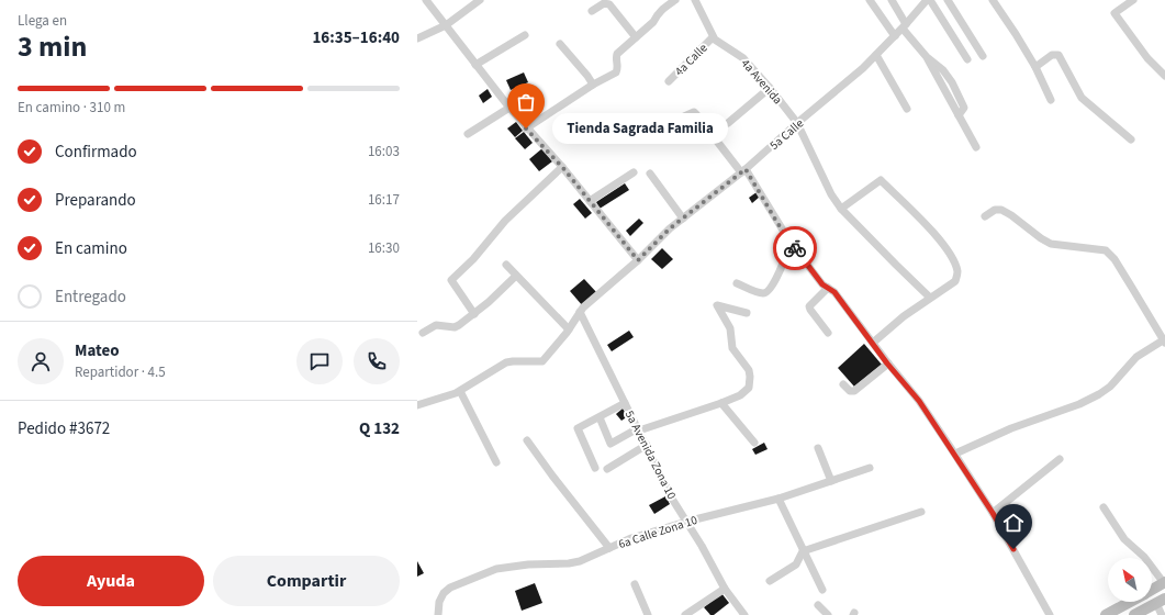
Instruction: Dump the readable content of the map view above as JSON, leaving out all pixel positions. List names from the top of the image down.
{
  "streets": {
    "street": [
      "4a Calle",
      "4a Avenida",
      "5a Calle",
      "5a Avenida Zona 10",
      "6a Calle Zona 10"
    ]
  },
  "crossings": [
    ["4a Calle", "4a Avenida"],
    ["4a Avenida", "5a Calle"],
    ["5a Calle", "5a Avenida Zona 10"],
    ["5a Avenida Zona 10", "6a Calle Zona 10"]
  ],
  "places": ["Tienda Sagrada Familia"],
  "north": "top left",
  "page": {
    "heading": ["3 min", "Llega en", "16:35–16:40"],
    "panel": [
      "Mateo",
      "Repartidor · 4.5",
      "Pedido #3672",
      "Q 132"
    ],
    "bar": "En camino · 310 m",
    "bubble": "Tienda Sagrada Familia",
    "list": [
      ["Confirmado", "16:03"],
      ["Preparando", "16:17"],
      ["En camino", "16:30"],
      "Entregado"
    ],
    "buttons": ["Ayuda", "Compartir"]
  }
}
